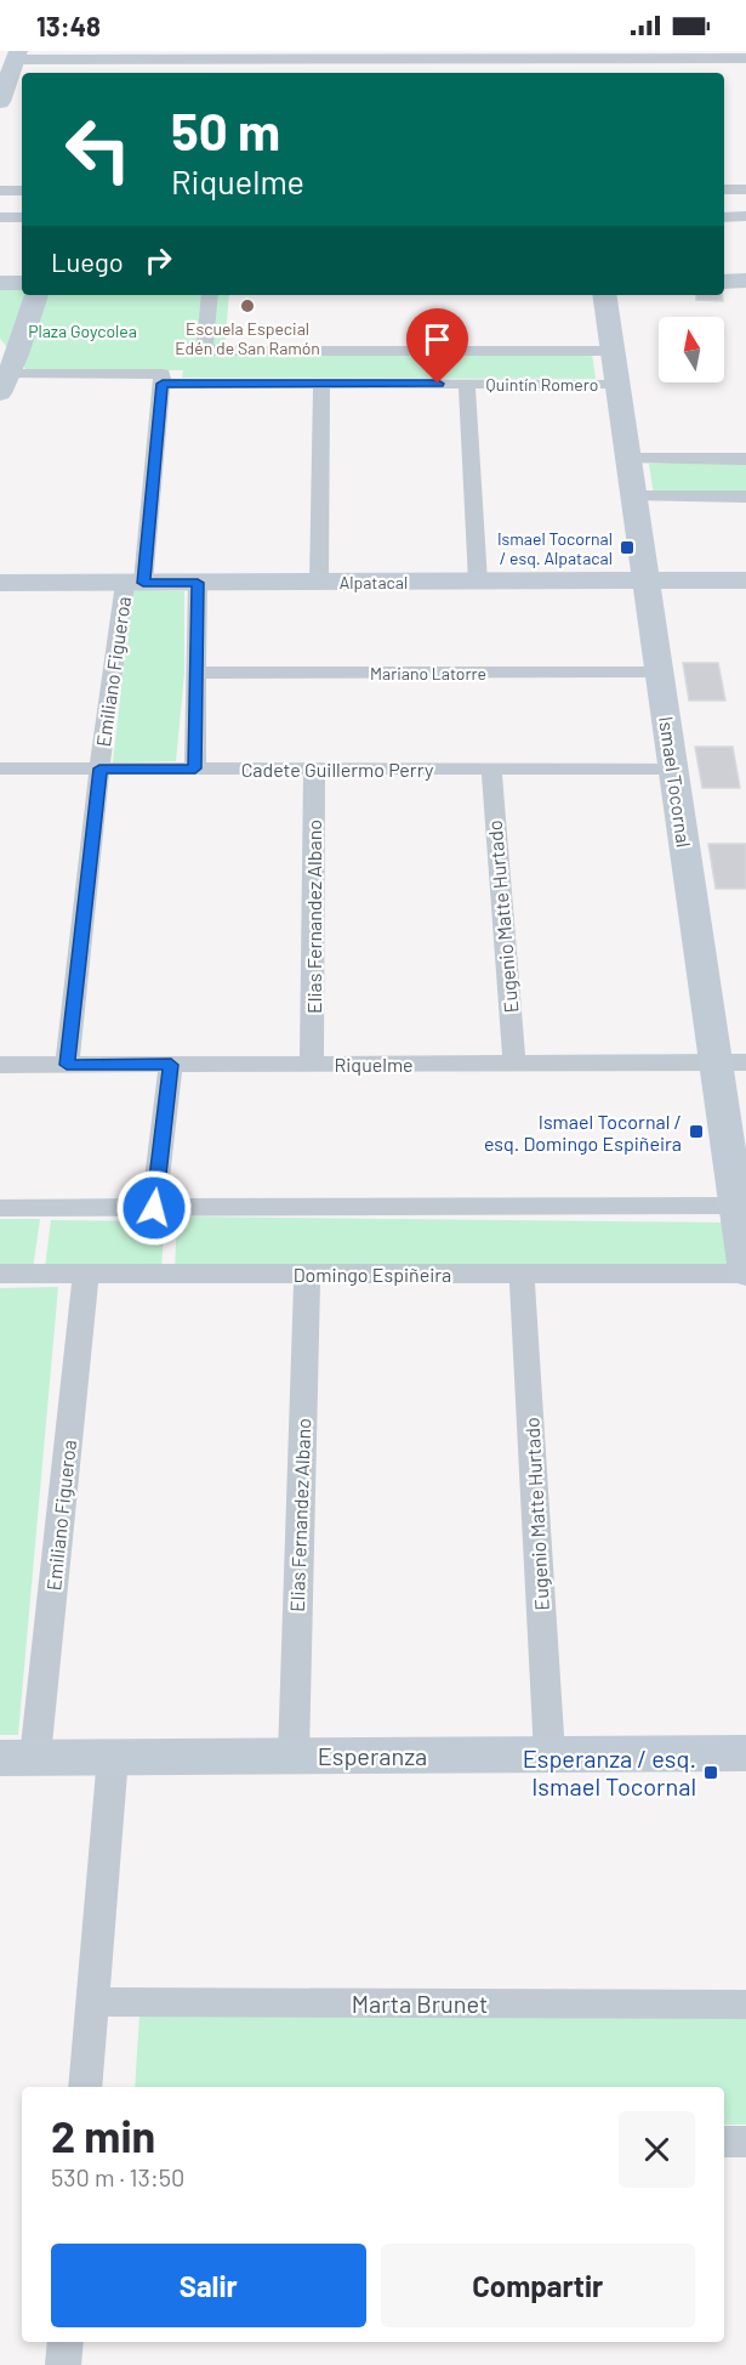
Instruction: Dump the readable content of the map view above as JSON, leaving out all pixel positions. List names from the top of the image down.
{
  "streets": {
    "street": [
      "Quintín Romero",
      "Alpatacal",
      "Emiliano Figueroa",
      "Mariano Latorre",
      "Cadete Guillermo Perry",
      "Ismael Tocornal",
      "Elias Fernandez Albano",
      "Eugenio Matte Hurtado",
      "Riquelme",
      "Domingo Espiñeira",
      "Esperanza",
      "Marta Brunet"
    ]
  },
  "crossings": [
    ["Quintín Romero", "Emiliano Figueroa"],
    ["Quintín Romero", "Ismael Tocornal"],
    ["Alpatacal", "Emiliano Figueroa"],
    ["Alpatacal", "Ismael Tocornal"],
    ["Emiliano Figueroa", "Cadete Guillermo Perry"],
    ["Emiliano Figueroa", "Riquelme"],
    ["Emiliano Figueroa", "Domingo Espiñeira"],
    ["Emiliano Figueroa", "Esperanza"],
    ["Mariano Latorre", "Ismael Tocornal"],
    ["Cadete Guillermo Perry", "Ismael Tocornal"],
    ["Cadete Guillermo Perry", "Elias Fernandez Albano"],
    ["Cadete Guillermo Perry", "Eugenio Matte Hurtado"],
    ["Ismael Tocornal", "Riquelme"],
    ["Ismael Tocornal", "Domingo Espiñeira"],
    ["Elias Fernandez Albano", "Riquelme"],
    ["Elias Fernandez Albano", "Domingo Espiñeira"],
    ["Elias Fernandez Albano", "Esperanza"],
    ["Eugenio Matte Hurtado", "Riquelme"],
    ["Eugenio Matte Hurtado", "Domingo Espiñeira"],
    ["Eugenio Matte Hurtado", "Esperanza"]
  ],
  "parks": ["Plaza Goycolea"],
  "places": {
    "other": ["Escuela Especial Edén de San Ramón"],
    "transit": ["Ismael Tocornal / esq. Alpatacal", "Ismael Tocornal / esq. Domingo Espiñeira", "Esperanza / esq. Ismael Tocornal"]
  },
  "north": "top",
  "page": {
    "status": "13:48",
    "turn": ["50 m", "Riquelme"],
    "then": "Luego",
    "heading": ["2 min", "530 m · 13:50"],
    "buttons": ["Salir", "Compartir"]
  }
}
